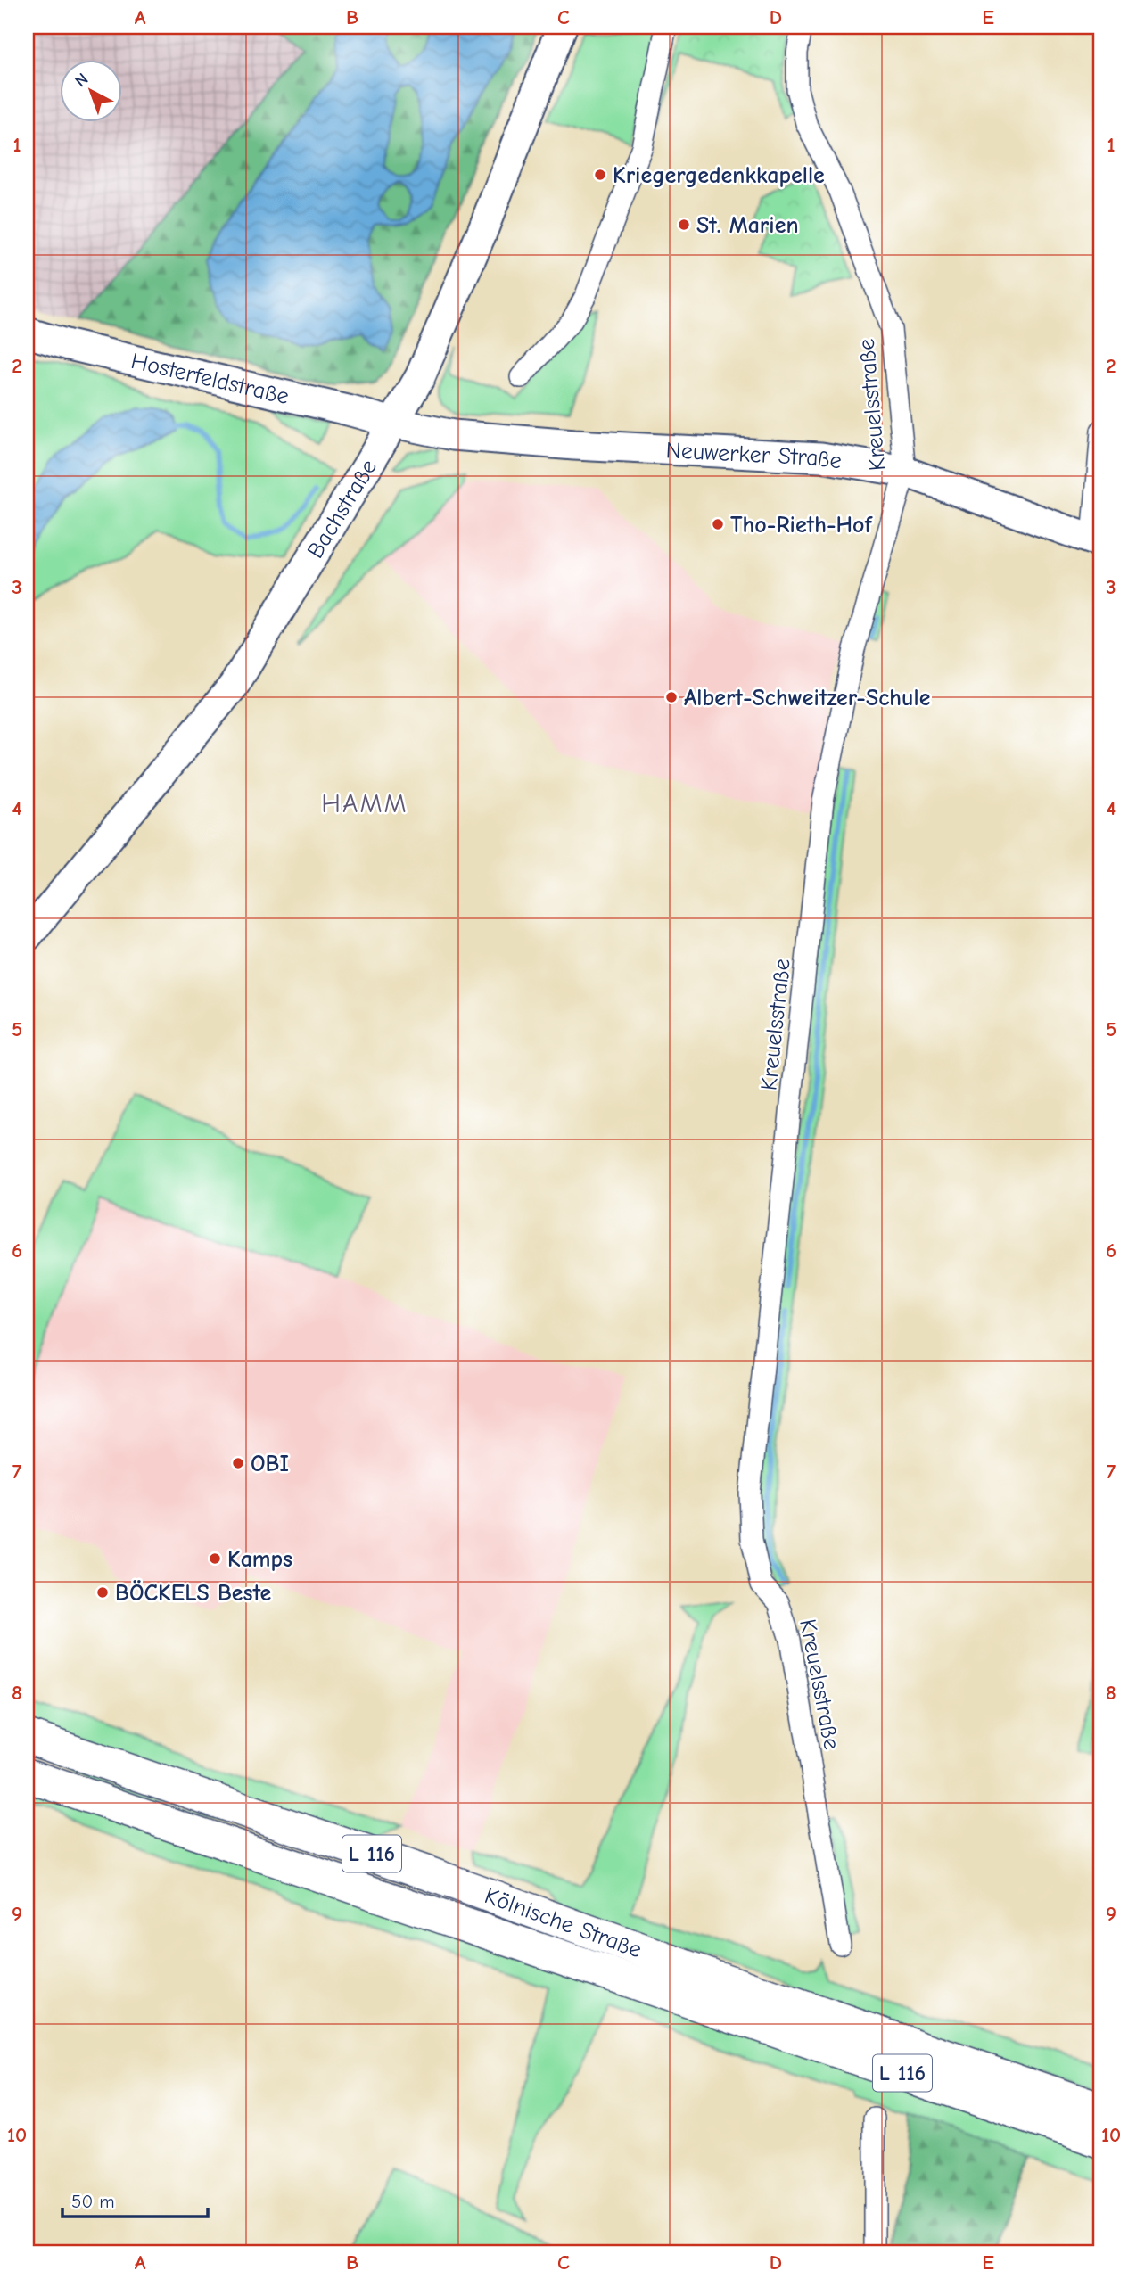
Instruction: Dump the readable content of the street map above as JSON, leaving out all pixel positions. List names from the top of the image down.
{
  "streets": {
    "main road": ["L 116", "Kölnische Straße"],
    "street": [
      "Hosterfeldstraße",
      "Kreuelsstraße",
      "Neuwerker Straße",
      "Bachstraße"
    ]
  },
  "crossings": [
    ["Hosterfeldstraße", "Neuwerker Straße"],
    ["Hosterfeldstraße", "Bachstraße"],
    ["Kreuelsstraße", "Neuwerker Straße"],
    ["Neuwerker Straße", "Bachstraße"]
  ],
  "districts": ["HAMM"],
  "places": [
    "Kriegergedenkkapelle",
    "St. Marien",
    "Tho-Rieth-Hof",
    "Albert-Schweitzer-Schule",
    "OBI",
    "Kamps",
    "BÖCKELS Beste"
  ],
  "scale_bar": "50 m",
  "north": "top left",
  "grid": {
    "columns": [
      "A",
      "B",
      "C",
      "D",
      "E"
    ],
    "rows": [
      "1",
      "2",
      "3",
      "4",
      "5",
      "6",
      "7",
      "8",
      "9",
      "10"
    ]
  }
}
